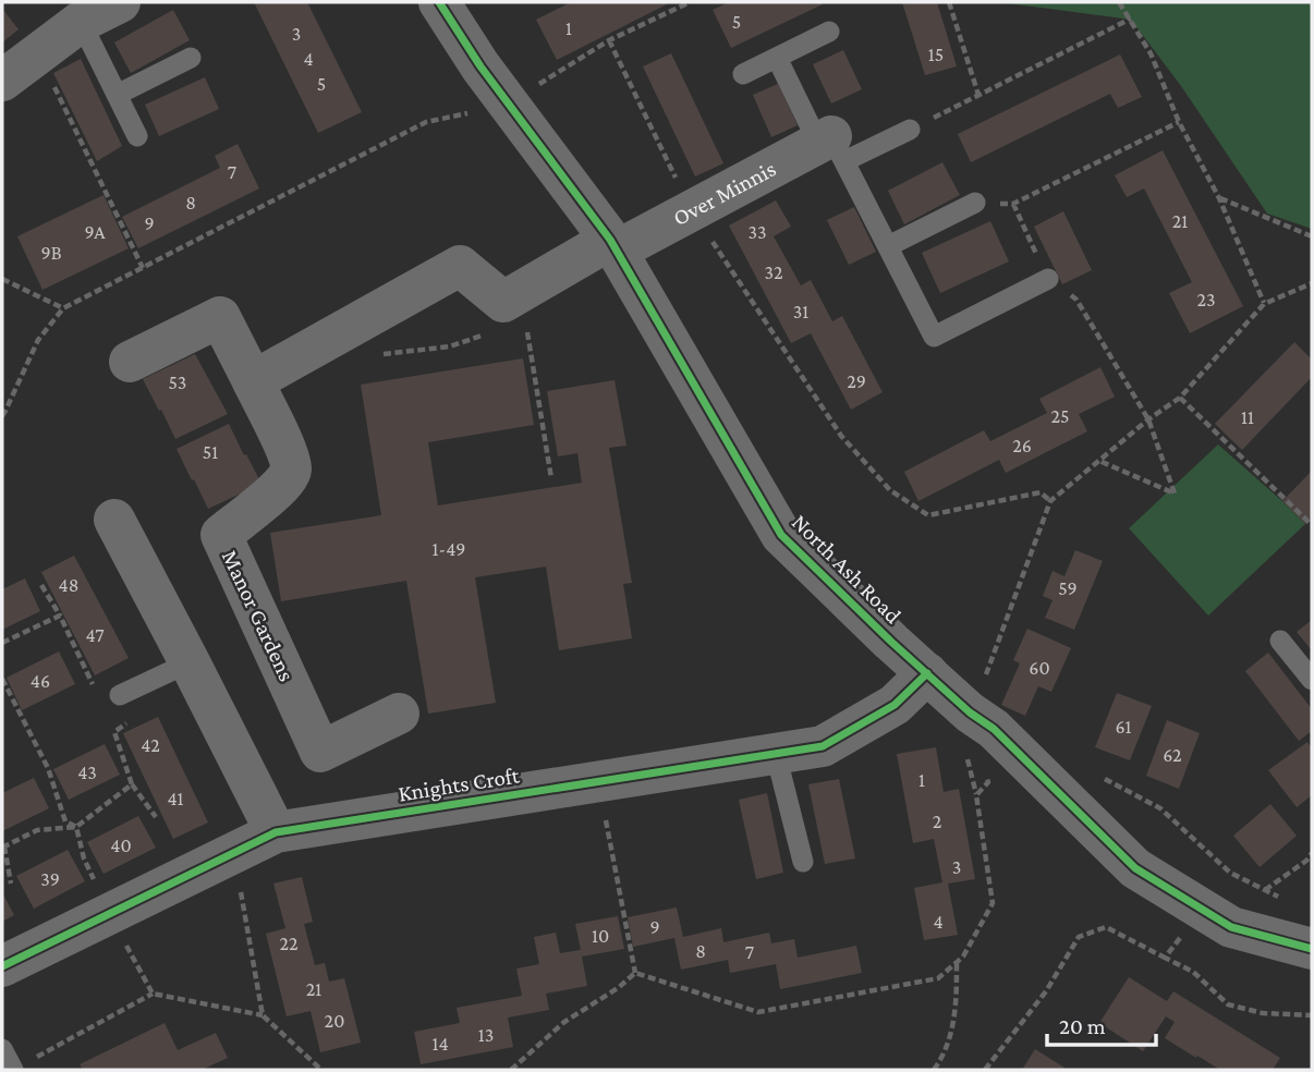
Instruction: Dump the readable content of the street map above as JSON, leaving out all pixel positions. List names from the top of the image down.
{
  "streets": {
    "street": [
      "Over Minnis",
      "North Ash Road",
      "Manor Gardens",
      "Knights Croft"
    ]
  },
  "crossings": [
    ["Over Minnis", "North Ash Road"],
    ["North Ash Road", "Knights Croft"]
  ],
  "house_numbers": [
    "5",
    "1",
    "3",
    "15",
    "4",
    "5",
    "7",
    "8",
    "21",
    "9",
    "9A",
    "33",
    "9B",
    "32",
    "23",
    "31",
    "29",
    "53",
    "25",
    "11",
    "26",
    "51",
    "1-49",
    "48",
    "59",
    "47",
    "60",
    "46",
    "61",
    "42",
    "62",
    "43",
    "1",
    "41",
    "2",
    "40",
    "3",
    "39",
    "4",
    "9",
    "10",
    "22",
    "8",
    "7",
    "21",
    "20",
    "13",
    "14"
  ],
  "scale_bar": "20 m"
}
